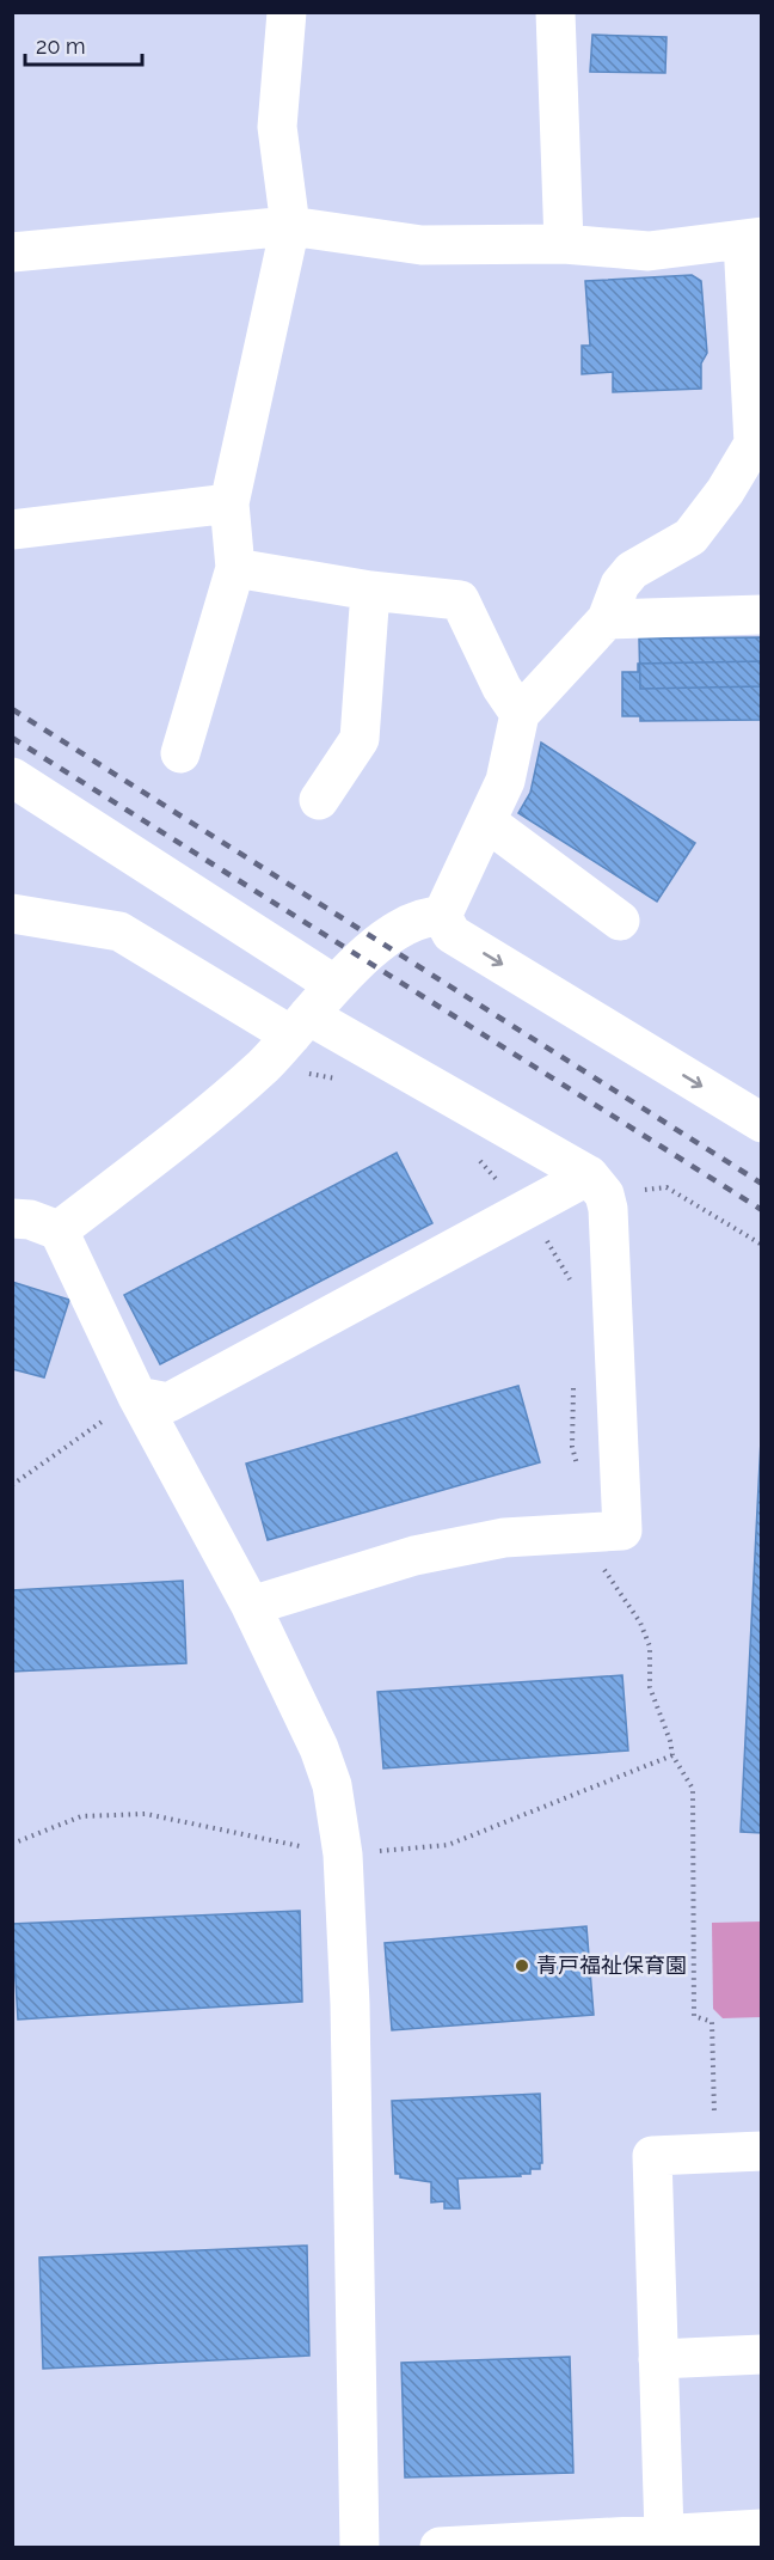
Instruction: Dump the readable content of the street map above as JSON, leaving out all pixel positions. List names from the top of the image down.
{
  "places": ["青戸福祉保育園"],
  "scale_bar": "20 m"
}
